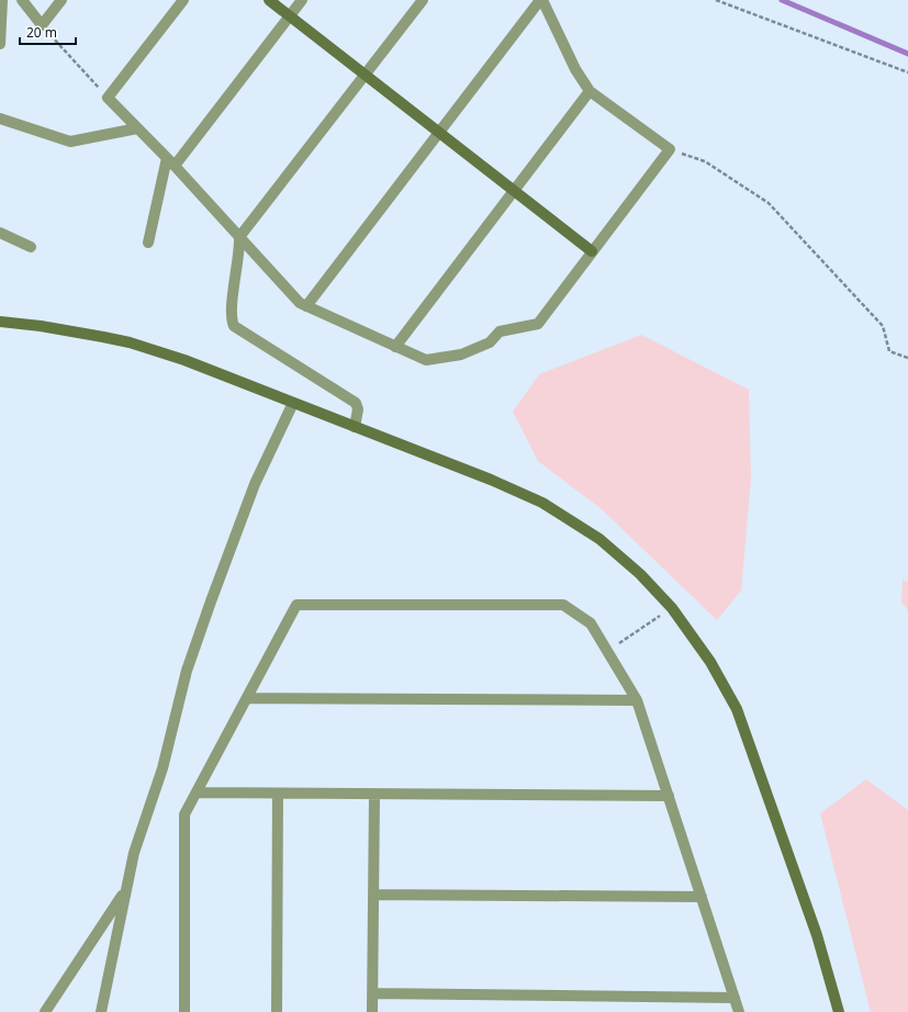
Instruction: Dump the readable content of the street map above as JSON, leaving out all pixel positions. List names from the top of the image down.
{
  "scale_bar": "20 m"
}
